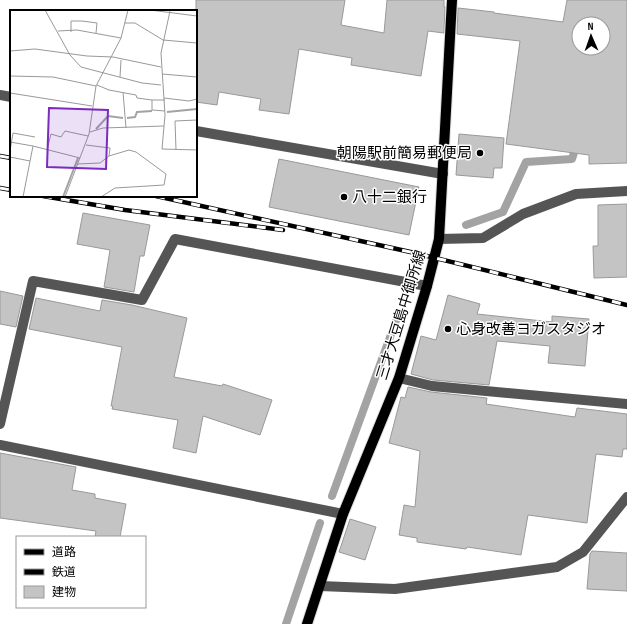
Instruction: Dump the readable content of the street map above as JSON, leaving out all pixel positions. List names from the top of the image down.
{
  "streets": {
    "main road": ["三才大豆島中御所線"]
  },
  "places": ["朝陽駅前簡易郵便局", "八十二銀行", "心身改善ヨガスタジオ"],
  "legend": ["道路", "鉄道", "建物"],
  "north": "top"
}
